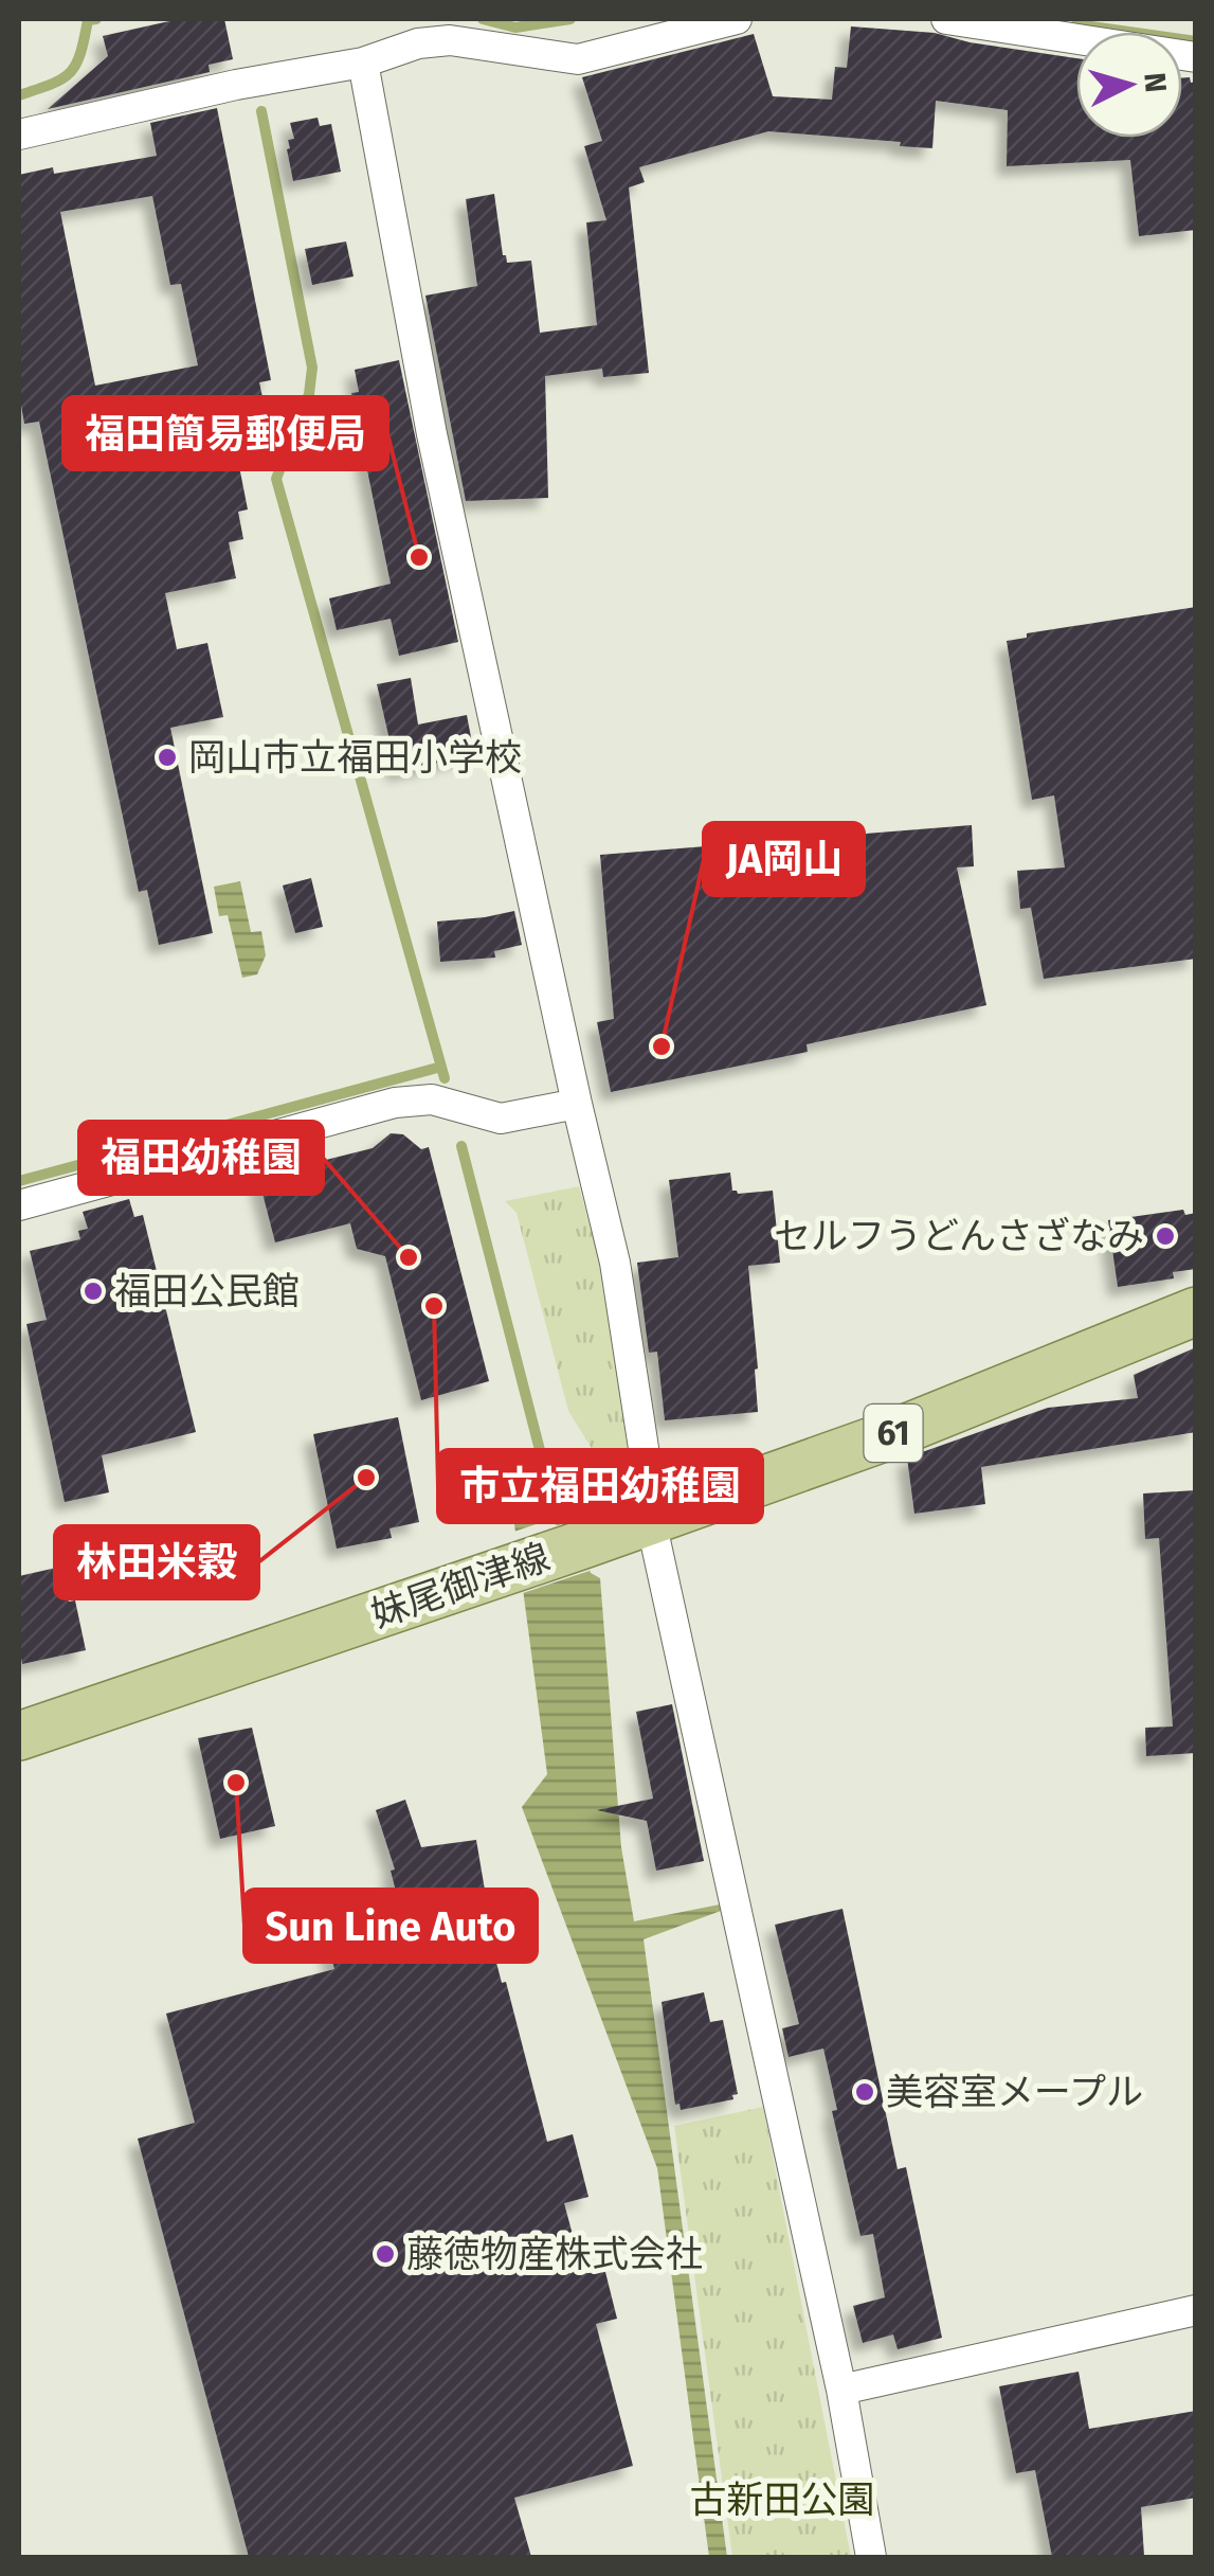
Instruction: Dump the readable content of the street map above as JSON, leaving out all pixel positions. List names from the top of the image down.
{
  "streets": {
    "main road": ["61", "妹尾御津線"]
  },
  "parks": ["古新田公園"],
  "places": [
    "福田簡易郵便局",
    "岡山市立福田小学校",
    "JA岡山",
    "セルフうどんさざなみ",
    "福田幼稚園",
    "福田公民館",
    "市立福田幼稚園",
    "林田米穀",
    "Sun Line Auto",
    "美容室メープル",
    "藤徳物産株式会社"
  ],
  "north": "right"
}
